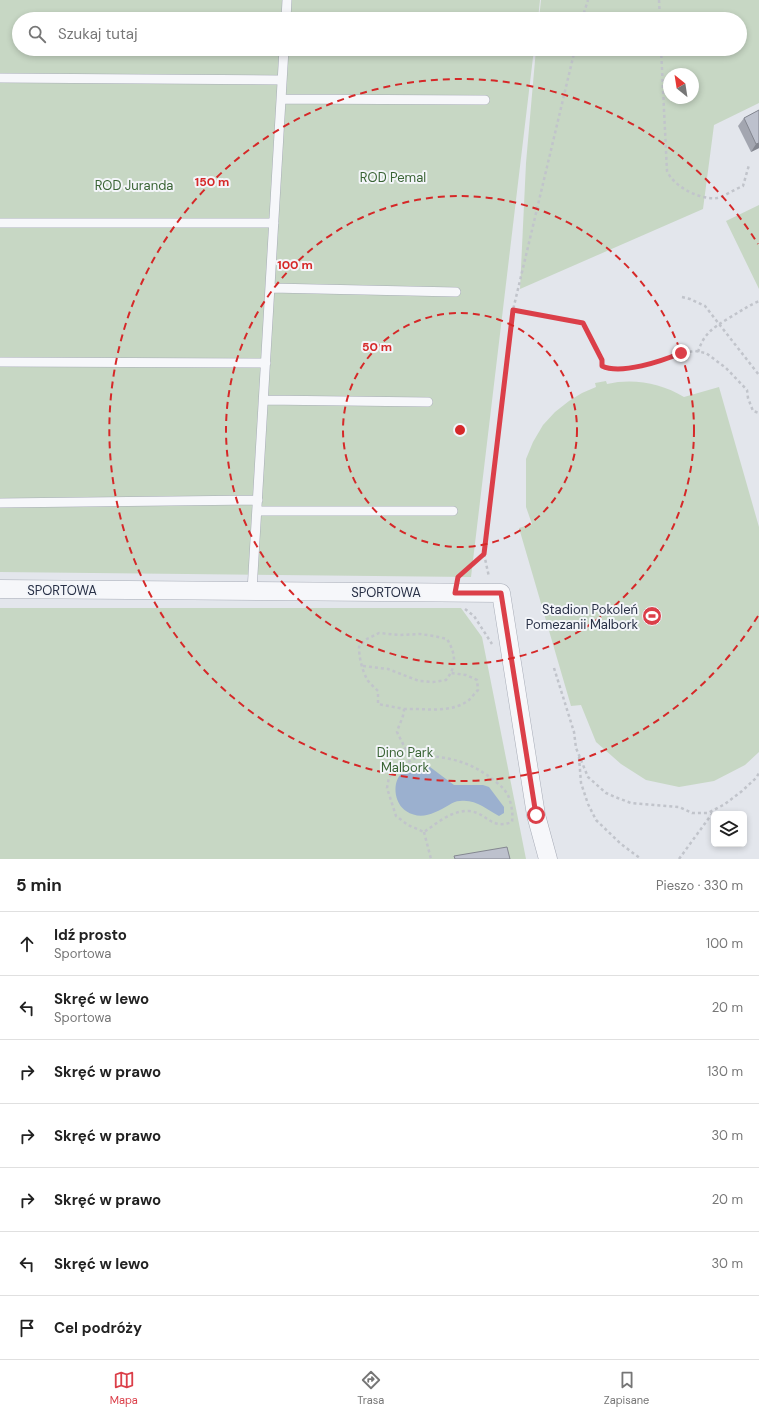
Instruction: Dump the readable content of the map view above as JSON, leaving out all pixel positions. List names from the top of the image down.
{
  "streets": {
    "street": ["SPORTOWA"]
  },
  "parks": ["ROD Pemal", "ROD Juranda", "Dino Park Malbork"],
  "places": {
    "sports": ["Stadion Pokoleń Pomezanii Malbork"]
  },
  "north": "top left",
  "page": {
    "search": "Szukaj tutaj",
    "heading": ["5 min", "Pieszo · 330 m"],
    "list": [
      ["Idź prosto", "Sportowa", "100 m"],
      ["Skręć w lewo", "Sportowa", "20 m"],
      ["Skręć w prawo", "130 m"],
      ["Skręć w prawo", "30 m"],
      ["Skręć w prawo", "20 m"],
      ["Skręć w lewo", "30 m"],
      "Cel podróży"
    ],
    "nav": ["Mapa", "Trasa", "Zapisane"]
  },
  "rings": ["150 m", "100 m", "50 m"]
}
